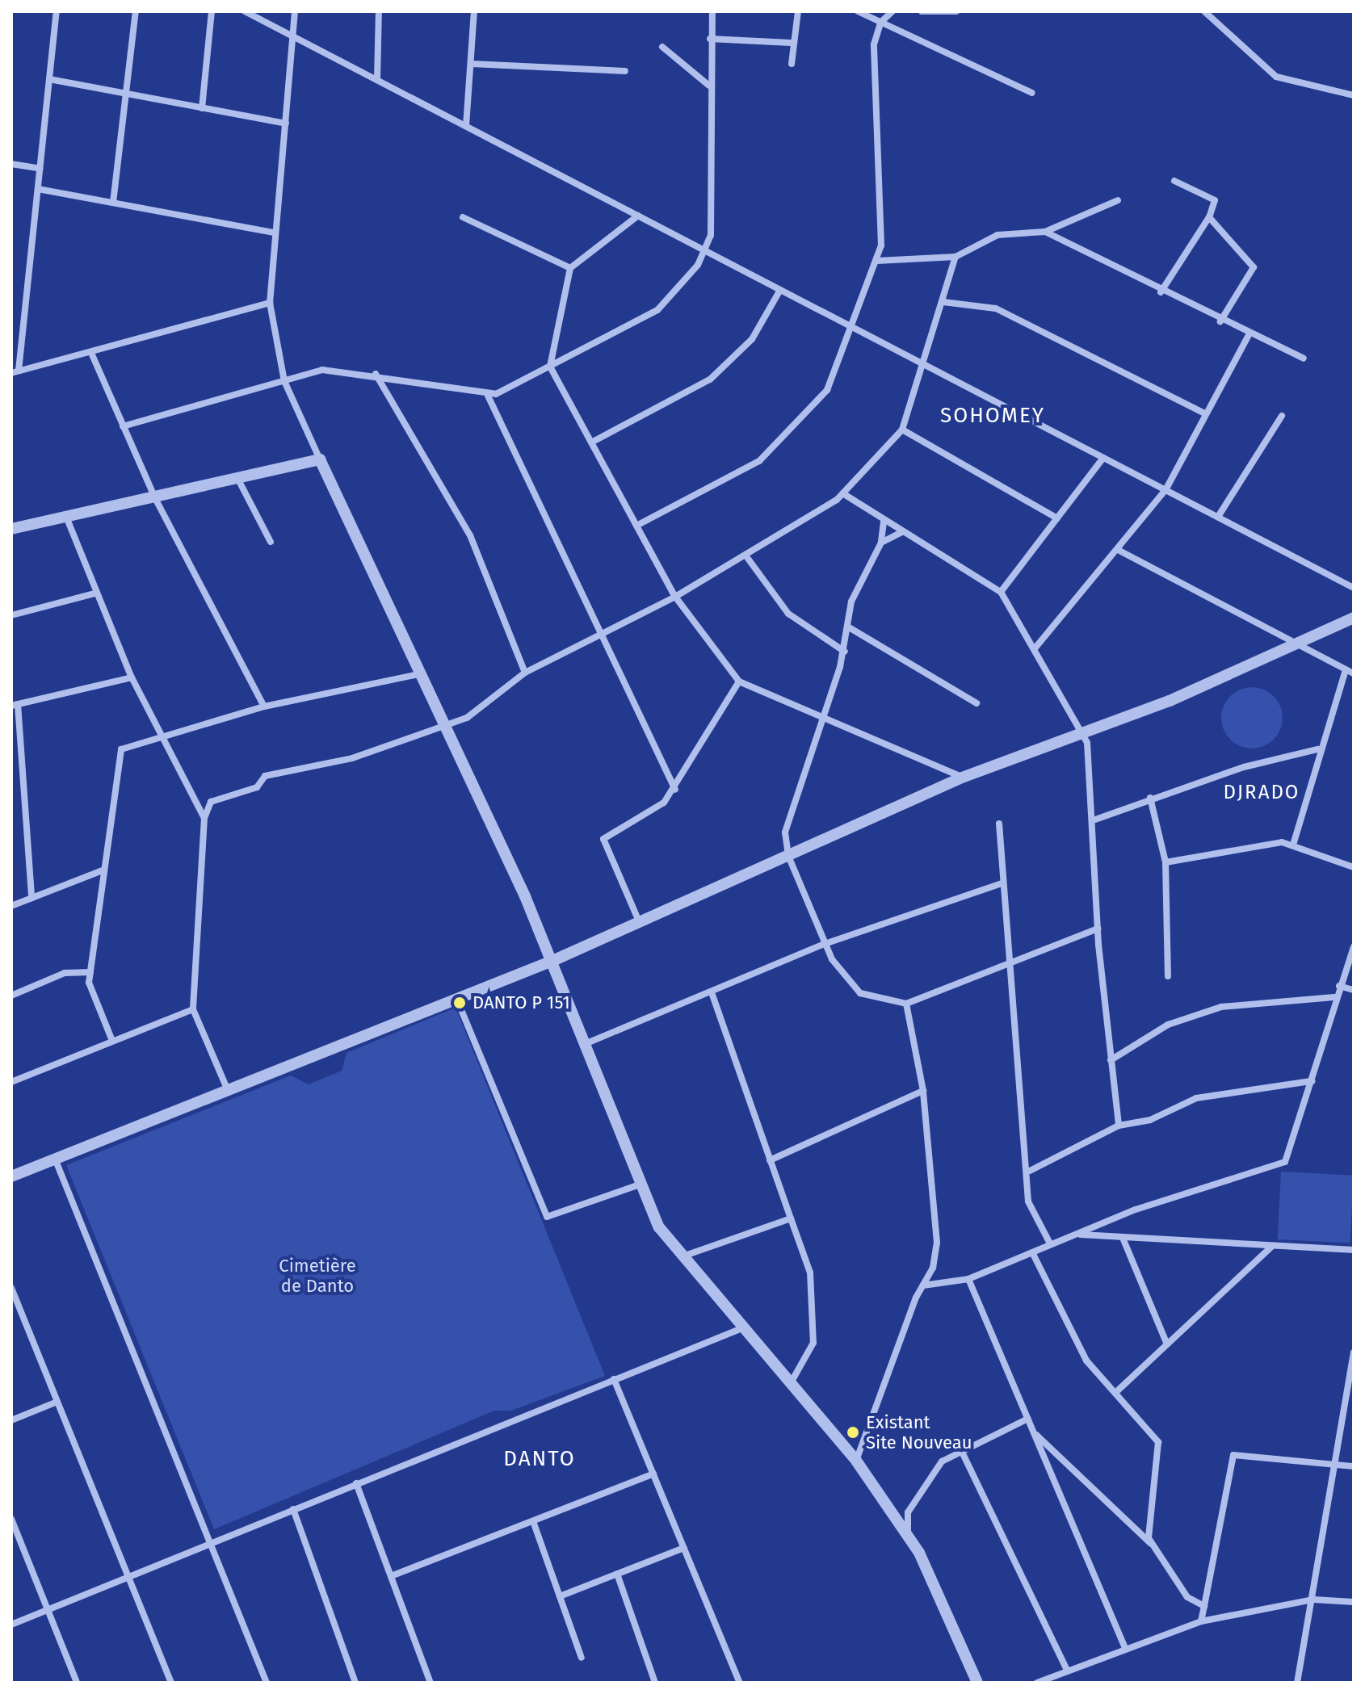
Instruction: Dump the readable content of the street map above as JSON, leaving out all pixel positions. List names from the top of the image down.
{
  "districts": ["SOHOMEY", "DJRADO", "DANTO"],
  "parks": ["Cimetière de Danto"],
  "places": ["DANTO P 151", "Existant Site Nouveau"]
}
